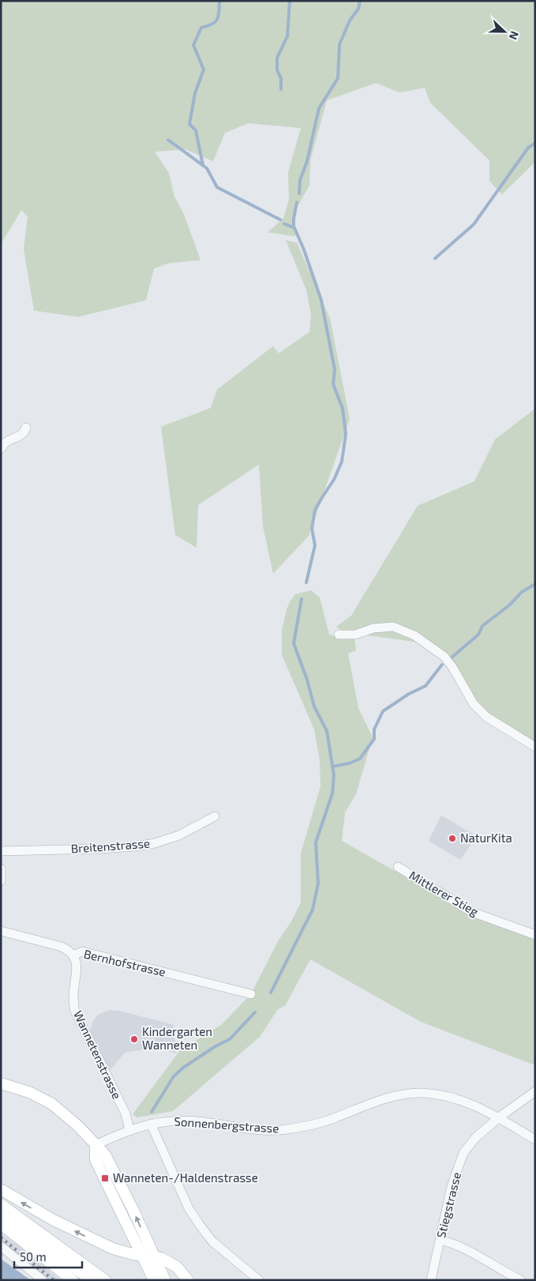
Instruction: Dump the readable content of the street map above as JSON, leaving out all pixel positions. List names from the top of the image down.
{
  "streets": {
    "street": [
      "Breitenstrasse",
      "Mittlerer Stieg",
      "Bernhofstrasse",
      "Wannetenstrasse",
      "Sonnenbergstrasse",
      "Stiegstrasse"
    ]
  },
  "crossings": [
    ["Bernhofstrasse", "Wannetenstrasse"],
    ["Wannetenstrasse", "Sonnenbergstrasse"],
    ["Sonnenbergstrasse", "Stiegstrasse"]
  ],
  "places": {
    "other": ["NaturKita", "Kindergarten Wanneten"],
    "transit": ["Wanneten-/Haldenstrasse"]
  },
  "scale_bar": "50 m",
  "north": "right"
}
